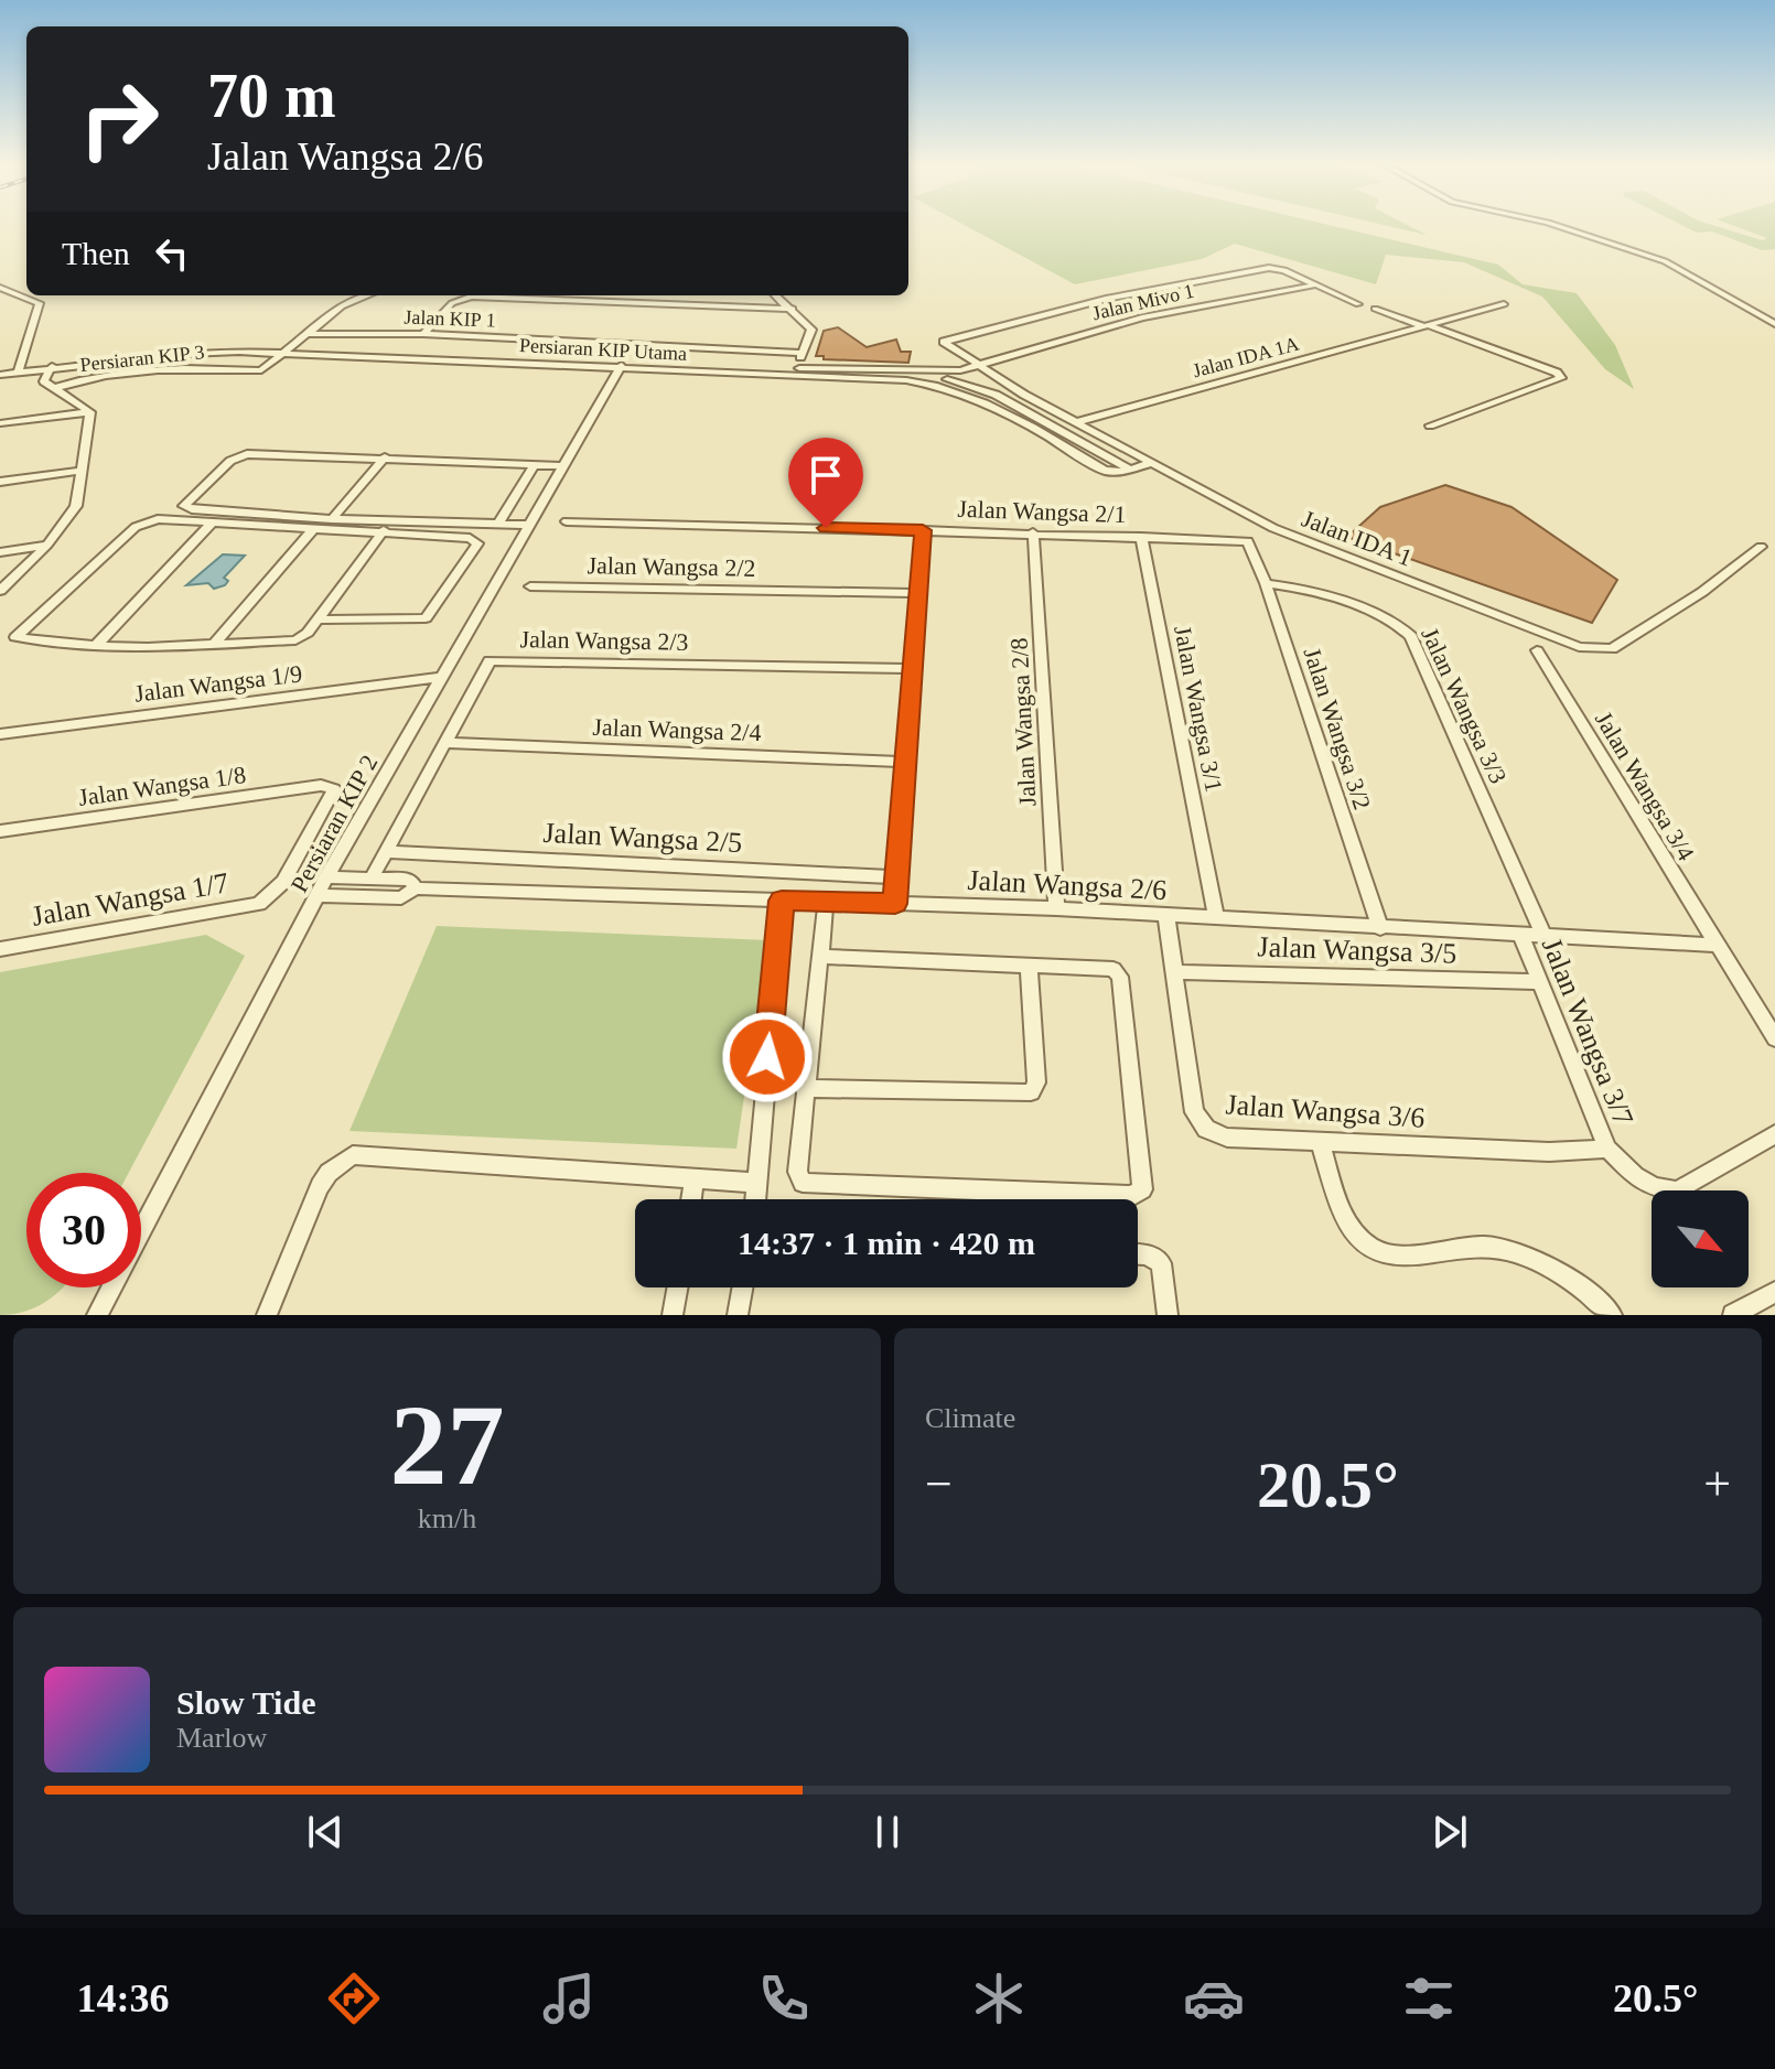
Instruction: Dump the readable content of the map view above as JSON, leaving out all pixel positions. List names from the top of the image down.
{
  "streets": {
    "street": [
      "Jalan Mivo 1",
      "Jalan KIP 1",
      "Persiaran KIP Utama",
      "Jalan IDA 1A",
      "Persiaran KIP 3",
      "Jalan Wangsa 2/1",
      "Jalan IDA 1",
      "Jalan Wangsa 2/2",
      "Jalan Wangsa 2/3",
      "Jalan Wangsa 1/9",
      "Jalan Wangsa 3/3",
      "Jalan Wangsa 3/1",
      "Jalan Wangsa 2/8",
      "Jalan Wangsa 3/2",
      "Jalan Wangsa 2/4",
      "Jalan Wangsa 1/8",
      "Jalan Wangsa 3/4",
      "Persiaran KIP 2",
      "Jalan Wangsa 2/5",
      "Jalan Wangsa 2/6",
      "Jalan Wangsa 1/7",
      "Jalan Wangsa 3/5",
      "Jalan Wangsa 3/7",
      "Jalan Wangsa 3/6"
    ]
  },
  "crossings": [
    ["Jalan Mivo 1", "Persiaran KIP Utama"],
    ["Jalan Mivo 1", "Jalan IDA 1"],
    ["Persiaran KIP Utama", "Persiaran KIP 3"],
    ["Persiaran KIP Utama", "Jalan IDA 1"],
    ["Persiaran KIP Utama", "Persiaran KIP 2"],
    ["Jalan IDA 1A", "Jalan IDA 1"],
    ["Jalan Wangsa 2/1", "Jalan Wangsa 3/1"],
    ["Jalan Wangsa 2/1", "Jalan Wangsa 2/8"],
    ["Jalan Wangsa 2/1", "Jalan Wangsa 3/2"],
    ["Jalan Wangsa 2/3", "Jalan Wangsa 2/4"],
    ["Jalan Wangsa 2/3", "Jalan Wangsa 2/5"],
    ["Jalan Wangsa 2/3", "Jalan Wangsa 2/6"],
    ["Jalan Wangsa 1/9", "Persiaran KIP 2"],
    ["Jalan Wangsa 3/3", "Jalan Wangsa 3/2"],
    ["Jalan Wangsa 3/3", "Jalan Wangsa 2/6"],
    ["Jalan Wangsa 3/1", "Jalan Wangsa 2/6"],
    ["Jalan Wangsa 2/8", "Jalan Wangsa 2/6"],
    ["Jalan Wangsa 3/2", "Jalan Wangsa 2/6"],
    ["Jalan Wangsa 1/8", "Jalan Wangsa 1/7"],
    ["Jalan Wangsa 3/4", "Jalan Wangsa 2/6"],
    ["Persiaran KIP 2", "Jalan Wangsa 2/6"],
    ["Jalan Wangsa 2/6", "Jalan Wangsa 3/7"],
    ["Jalan Wangsa 2/6", "Jalan Wangsa 3/6"],
    ["Jalan Wangsa 3/5", "Jalan Wangsa 3/7"],
    ["Jalan Wangsa 3/5", "Jalan Wangsa 3/6"],
    ["Jalan Wangsa 3/7", "Jalan Wangsa 3/6"]
  ],
  "north": "bottom right",
  "page": {
    "turn": ["70 m", "Jalan Wangsa 2/6"],
    "then": "Then",
    "limit": "30",
    "trip": "14:37 · 1 min · 420 m",
    "tile": [
      ["27", "km/h"],
      "Climate"
    ],
    "heat": ["−", "20.5°", "+"],
    "song": ["Slow Tide", "Marlow"],
    "tabs": ["14:36", "20.5°"]
  }
}
